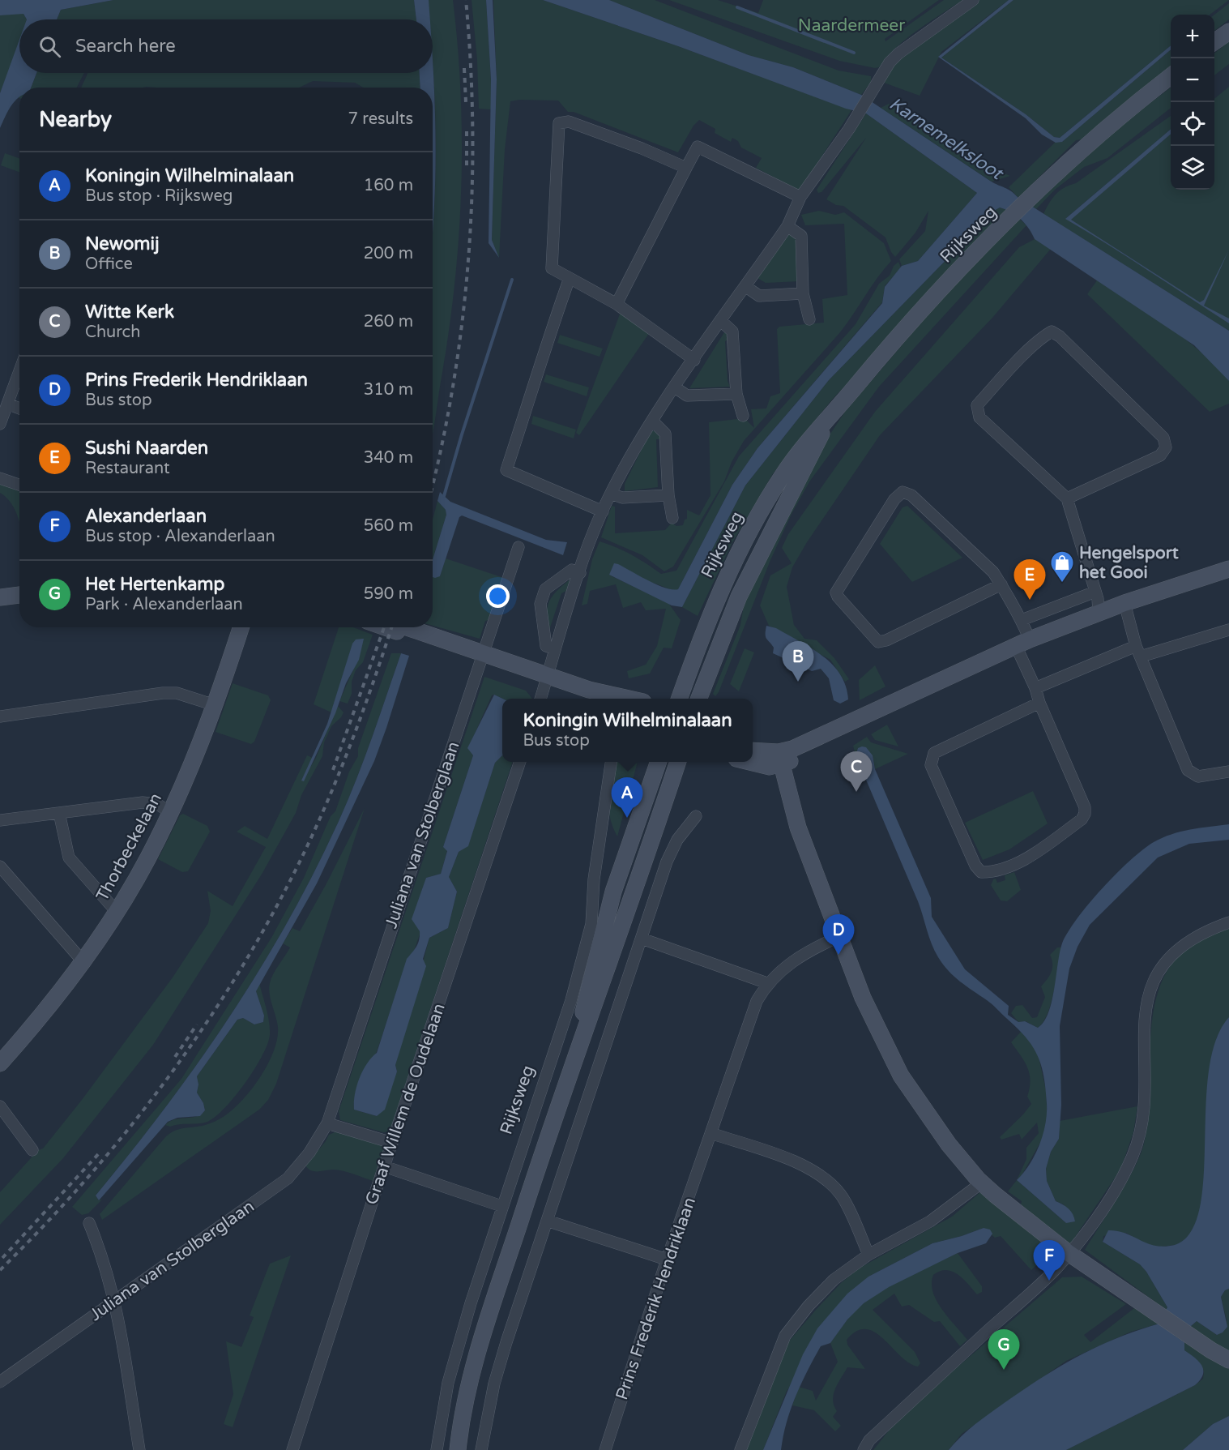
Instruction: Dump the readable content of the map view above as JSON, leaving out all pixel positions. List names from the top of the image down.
{
  "streets": {
    "main road": ["Rijksweg", "Thorbeckelaan"],
    "street": ["Juliana van Stolberglaan", "Graaf Willem de Oudelaan", "Prins Frederik Hendriklaan"]
  },
  "water": ["Karnemelksloot"],
  "parks": ["Naardermeer"],
  "places": {
    "shop": ["Hengelsport het Gooi"]
  },
  "page": {
    "map_buttons": ["+", "−"],
    "search": "Search here",
    "heading": ["Nearby", "7 results"],
    "list": [
      {
        "mark": "A",
        "name": "Koningin Wilhelminalaan",
        "note": "Bus stop · Rijksweg",
        "value": "160 m"
      },
      {
        "mark": "B",
        "name": "Newomij",
        "note": "Office",
        "value": "200 m"
      },
      {
        "mark": "C",
        "name": "Witte Kerk",
        "note": "Church",
        "value": "260 m"
      },
      {
        "mark": "D",
        "name": "Prins Frederik Hendriklaan",
        "note": "Bus stop",
        "value": "310 m"
      },
      {
        "mark": "E",
        "name": "Sushi Naarden",
        "note": "Restaurant",
        "value": "340 m"
      },
      {
        "mark": "F",
        "name": "Alexanderlaan",
        "note": "Bus stop · Alexanderlaan",
        "value": "560 m"
      },
      {
        "mark": "G",
        "name": "Het Hertenkamp",
        "note": "Park · Alexanderlaan",
        "value": "590 m"
      }
    ],
    "pins": [
      "E",
      "B",
      "C",
      "A",
      "D",
      "F",
      "G"
    ],
    "popup": ["Koningin Wilhelminalaan", "Bus stop"]
  }
}
